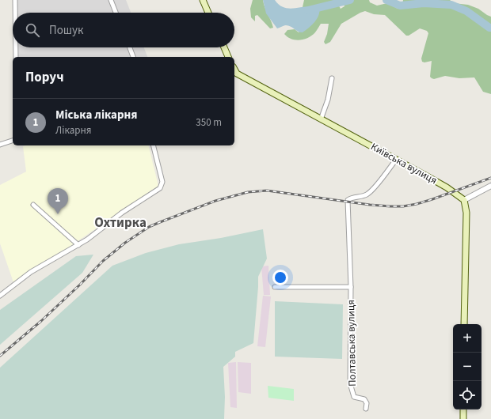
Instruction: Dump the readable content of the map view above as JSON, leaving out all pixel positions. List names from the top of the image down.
{
  "streets": {
    "main road": ["Київська вулиця"],
    "street": ["Полтавська вулиця"]
  },
  "crossings": [
    ["Київська вулиця", "Полтавська вулиця"]
  ],
  "districts": ["Охтирка"],
  "page": {
    "search": "Пошук",
    "heading": "Поруч",
    "list": [
      {
        "mark": "1",
        "name": "Міська лікарня",
        "note": "Лікарня",
        "value": "350 m"
      }
    ],
    "pins": "1",
    "map_buttons": ["+", "−"]
  }
}
